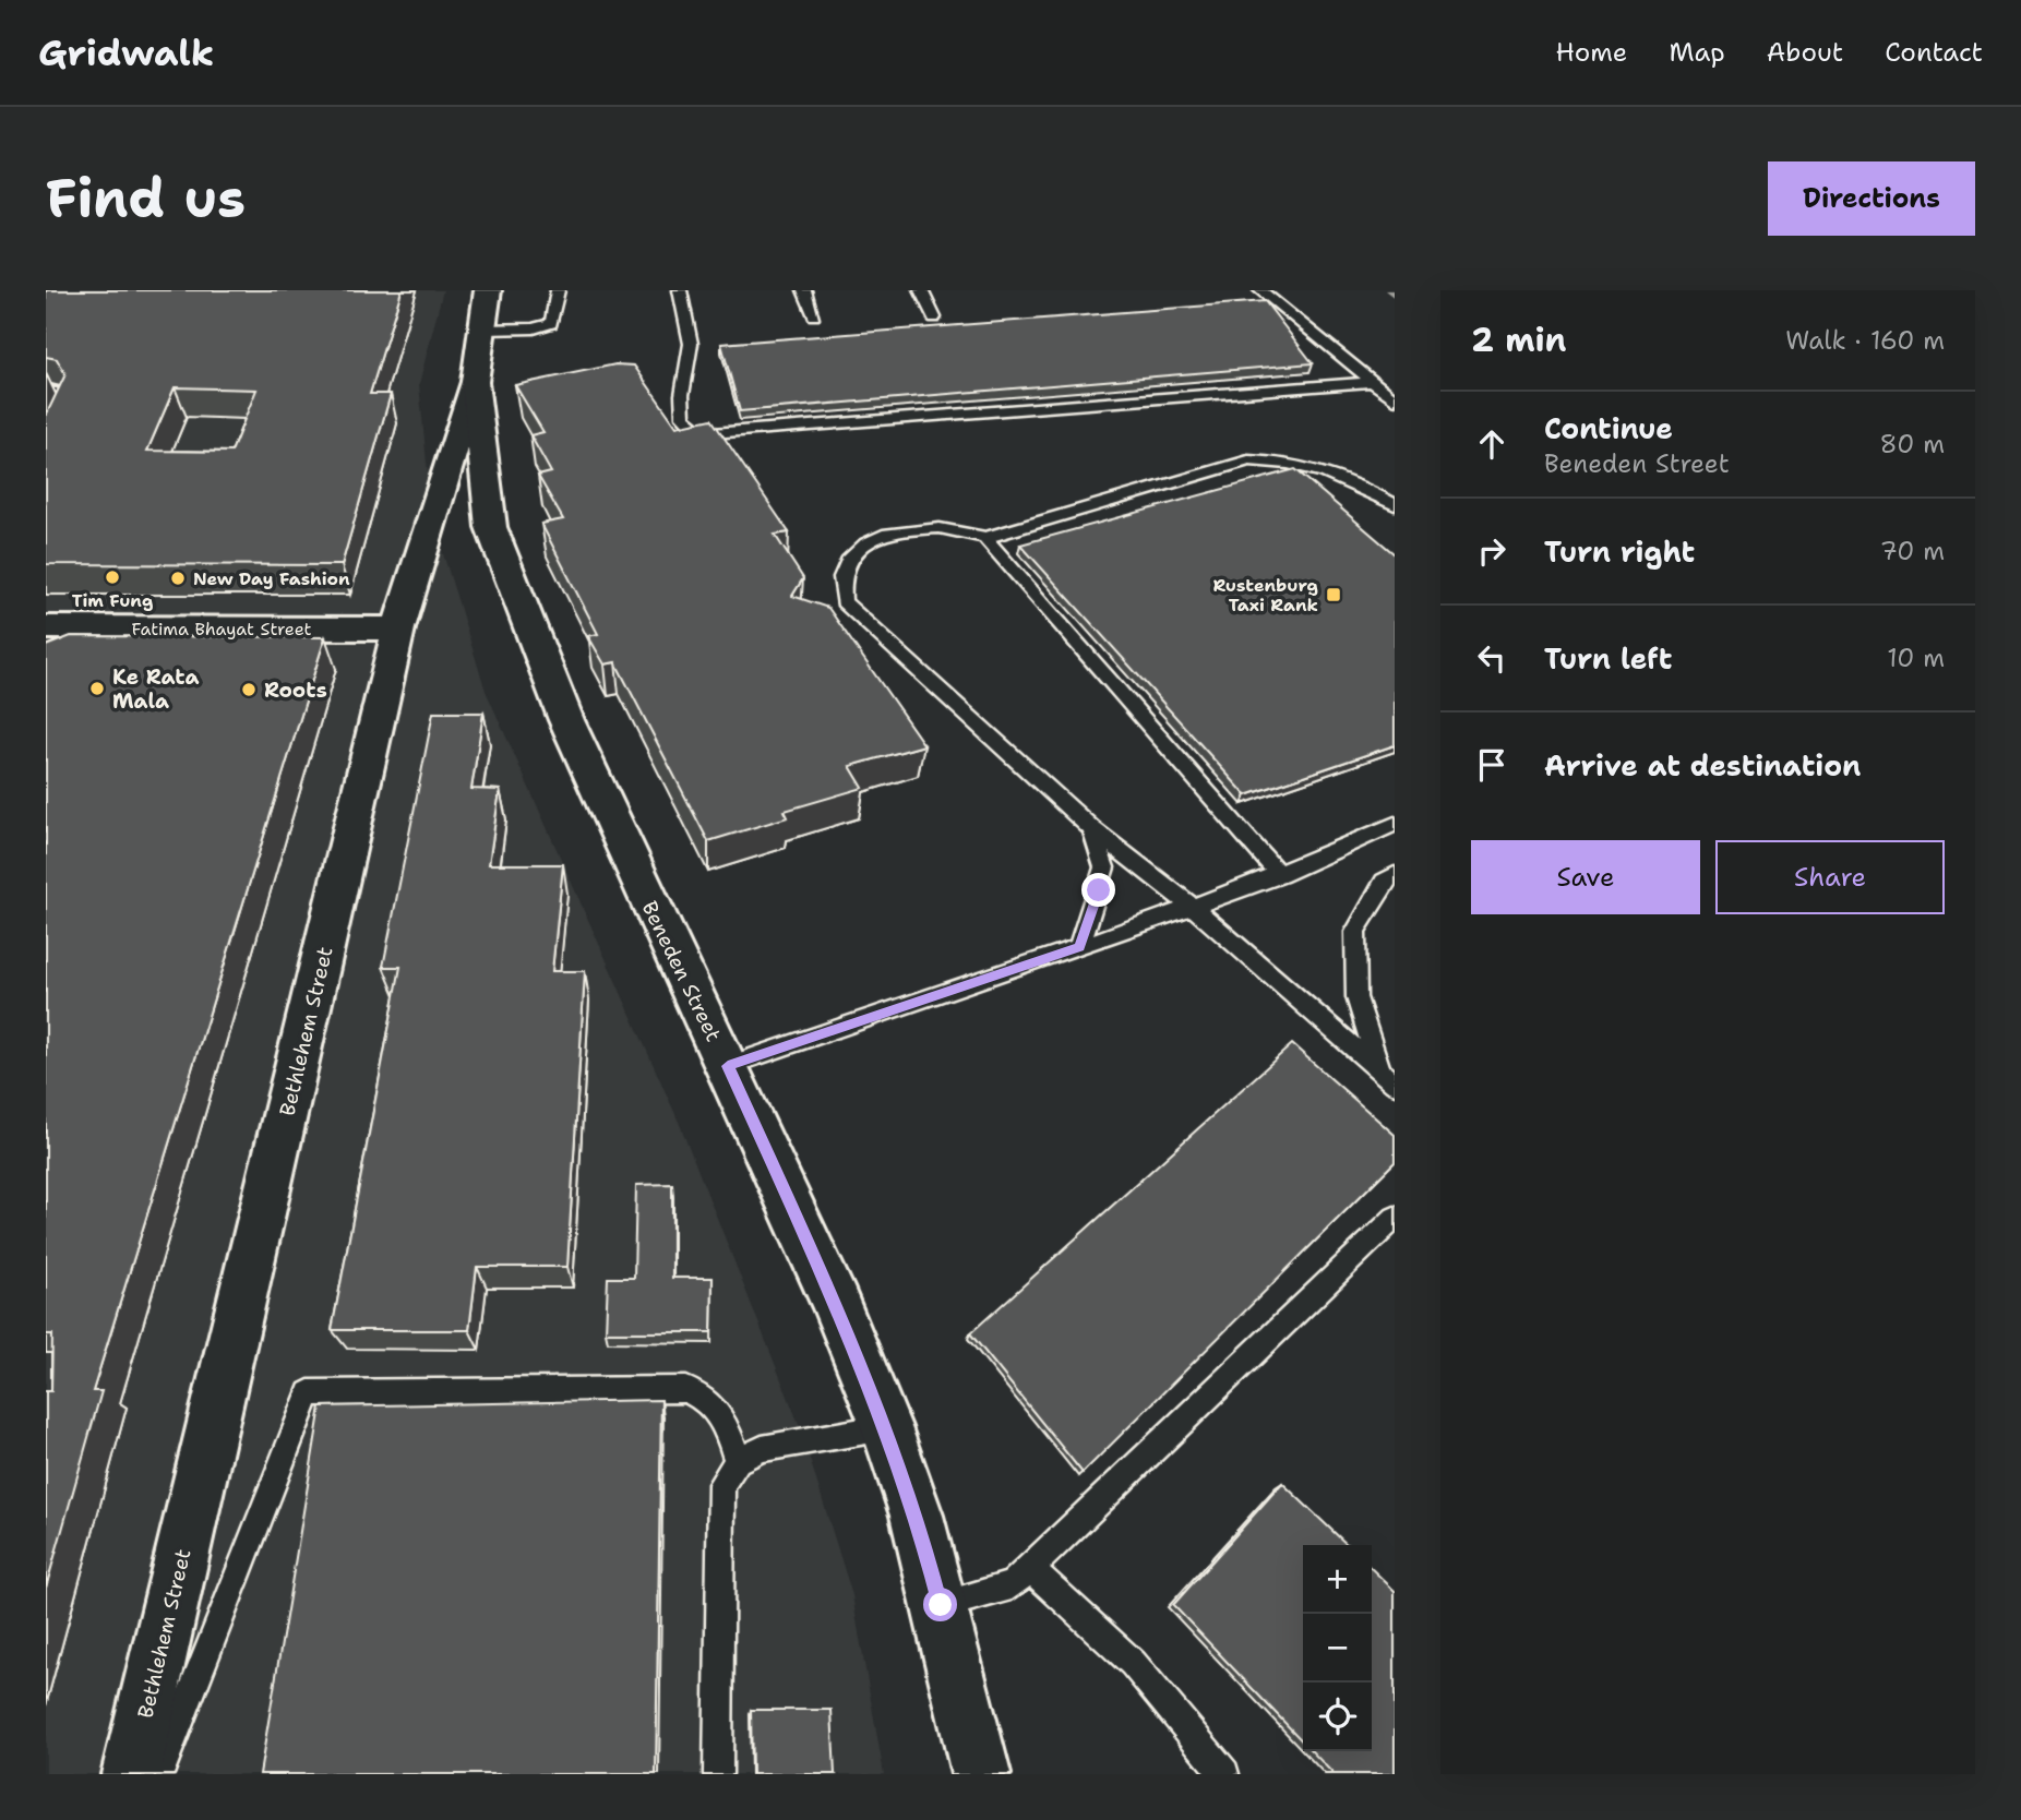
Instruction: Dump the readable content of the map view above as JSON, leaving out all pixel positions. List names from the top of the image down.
{
  "streets": {
    "street": ["Fatima Bhayat Street", "Beneden Street", "Bethlehem Street"]
  },
  "crossings": [
    ["Fatima Bhayat Street", "Bethlehem Street"],
    ["Beneden Street", "Bethlehem Street"]
  ],
  "places": {
    "other": [
      "Tim Fung",
      "New Day Fashion",
      "Ke Rata Mala",
      "Roots"
    ],
    "transit": ["Rustenburg Taxi Rank"]
  },
  "page": {
    "header": "Gridwalk",
    "nav": [
      "Home",
      "Map",
      "About",
      "Contact"
    ],
    "buttons": [
      "Directions",
      ["Save", "Share"]
    ],
    "title": "Find us",
    "heading": ["2 min", "Walk · 160 m"],
    "list": [
      ["Continue", "Beneden Street", "80 m"],
      ["Turn right", "70 m"],
      ["Turn left", "10 m"],
      "Arrive at destination"
    ],
    "map_buttons": ["+", "−"]
  }
}
